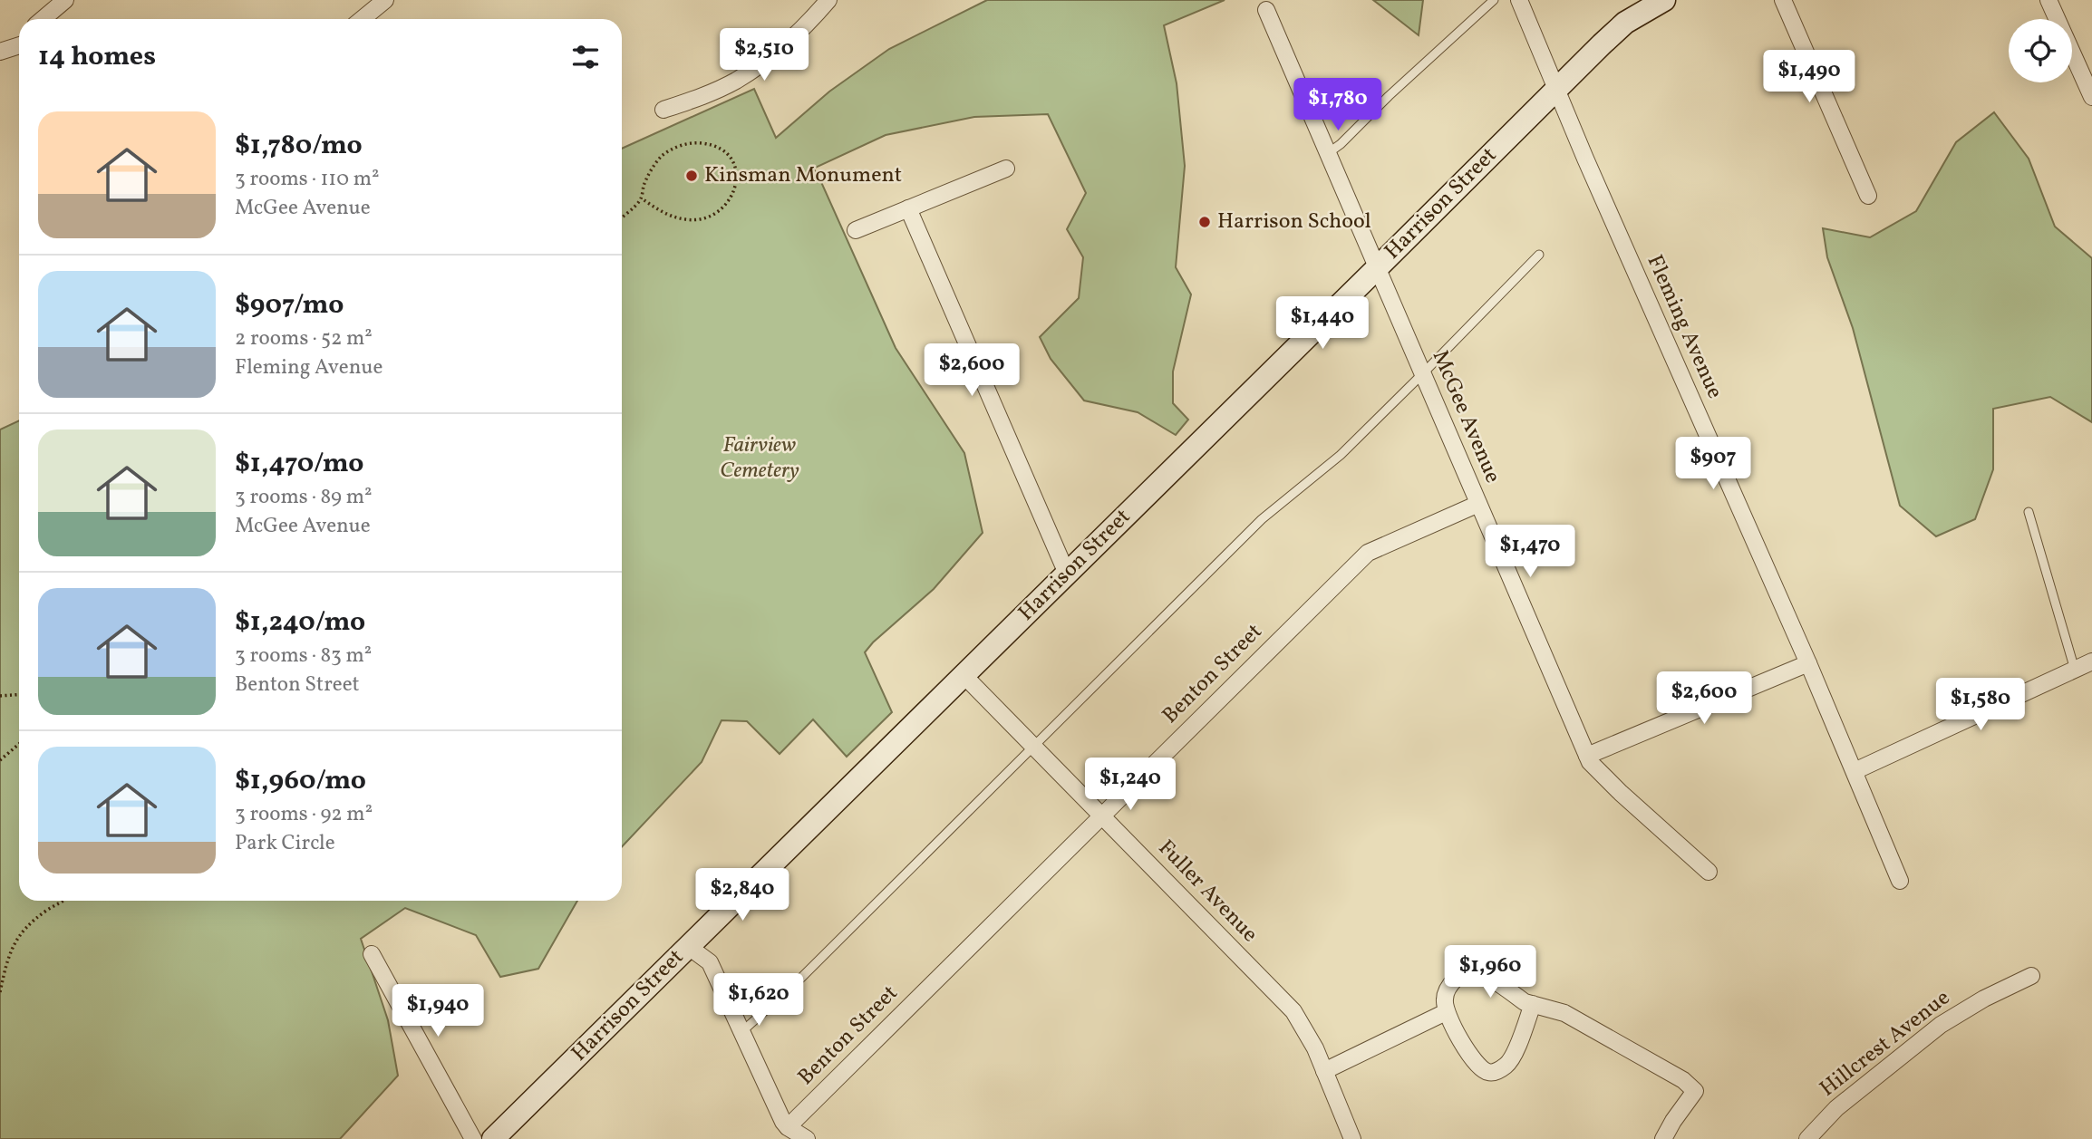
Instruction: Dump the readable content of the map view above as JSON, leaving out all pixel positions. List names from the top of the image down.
{
  "streets": {
    "street": [
      "Harrison Street",
      "Fleming Avenue",
      "McGee Avenue",
      "Benton Street",
      "Fuller Avenue",
      "Hillcrest Avenue"
    ]
  },
  "crossings": [
    ["Harrison Street", "Fleming Avenue"],
    ["Harrison Street", "McGee Avenue"],
    ["Harrison Street", "Fuller Avenue"],
    ["McGee Avenue", "Benton Street"],
    ["Benton Street", "Fuller Avenue"]
  ],
  "parks": ["Fairview Cemetery"],
  "places": ["Kinsman Monument", "Harrison School"],
  "page": {
    "heading": "14 homes",
    "price": [
      "$2,510",
      "$1,490",
      "$1,780",
      "$1,440",
      "$2,600",
      "$907",
      "$1,470",
      "$2,600",
      "$1,580",
      "$1,240",
      "$2,840",
      "$1,960",
      "$1,620",
      "$1,940"
    ],
    "list": [
      {
        "name": "$1,780/mo",
        "note": "3 rooms · 110 m² · McGee Avenue"
      },
      {
        "name": "$907/mo",
        "note": "2 rooms · 52 m² · Fleming Avenue"
      },
      {
        "name": "$1,470/mo",
        "note": "3 rooms · 89 m² · McGee Avenue"
      },
      {
        "name": "$1,240/mo",
        "note": "3 rooms · 83 m² · Benton Street"
      },
      {
        "name": "$1,960/mo",
        "note": "3 rooms · 92 m² · Park Circle"
      }
    ]
  }
}
